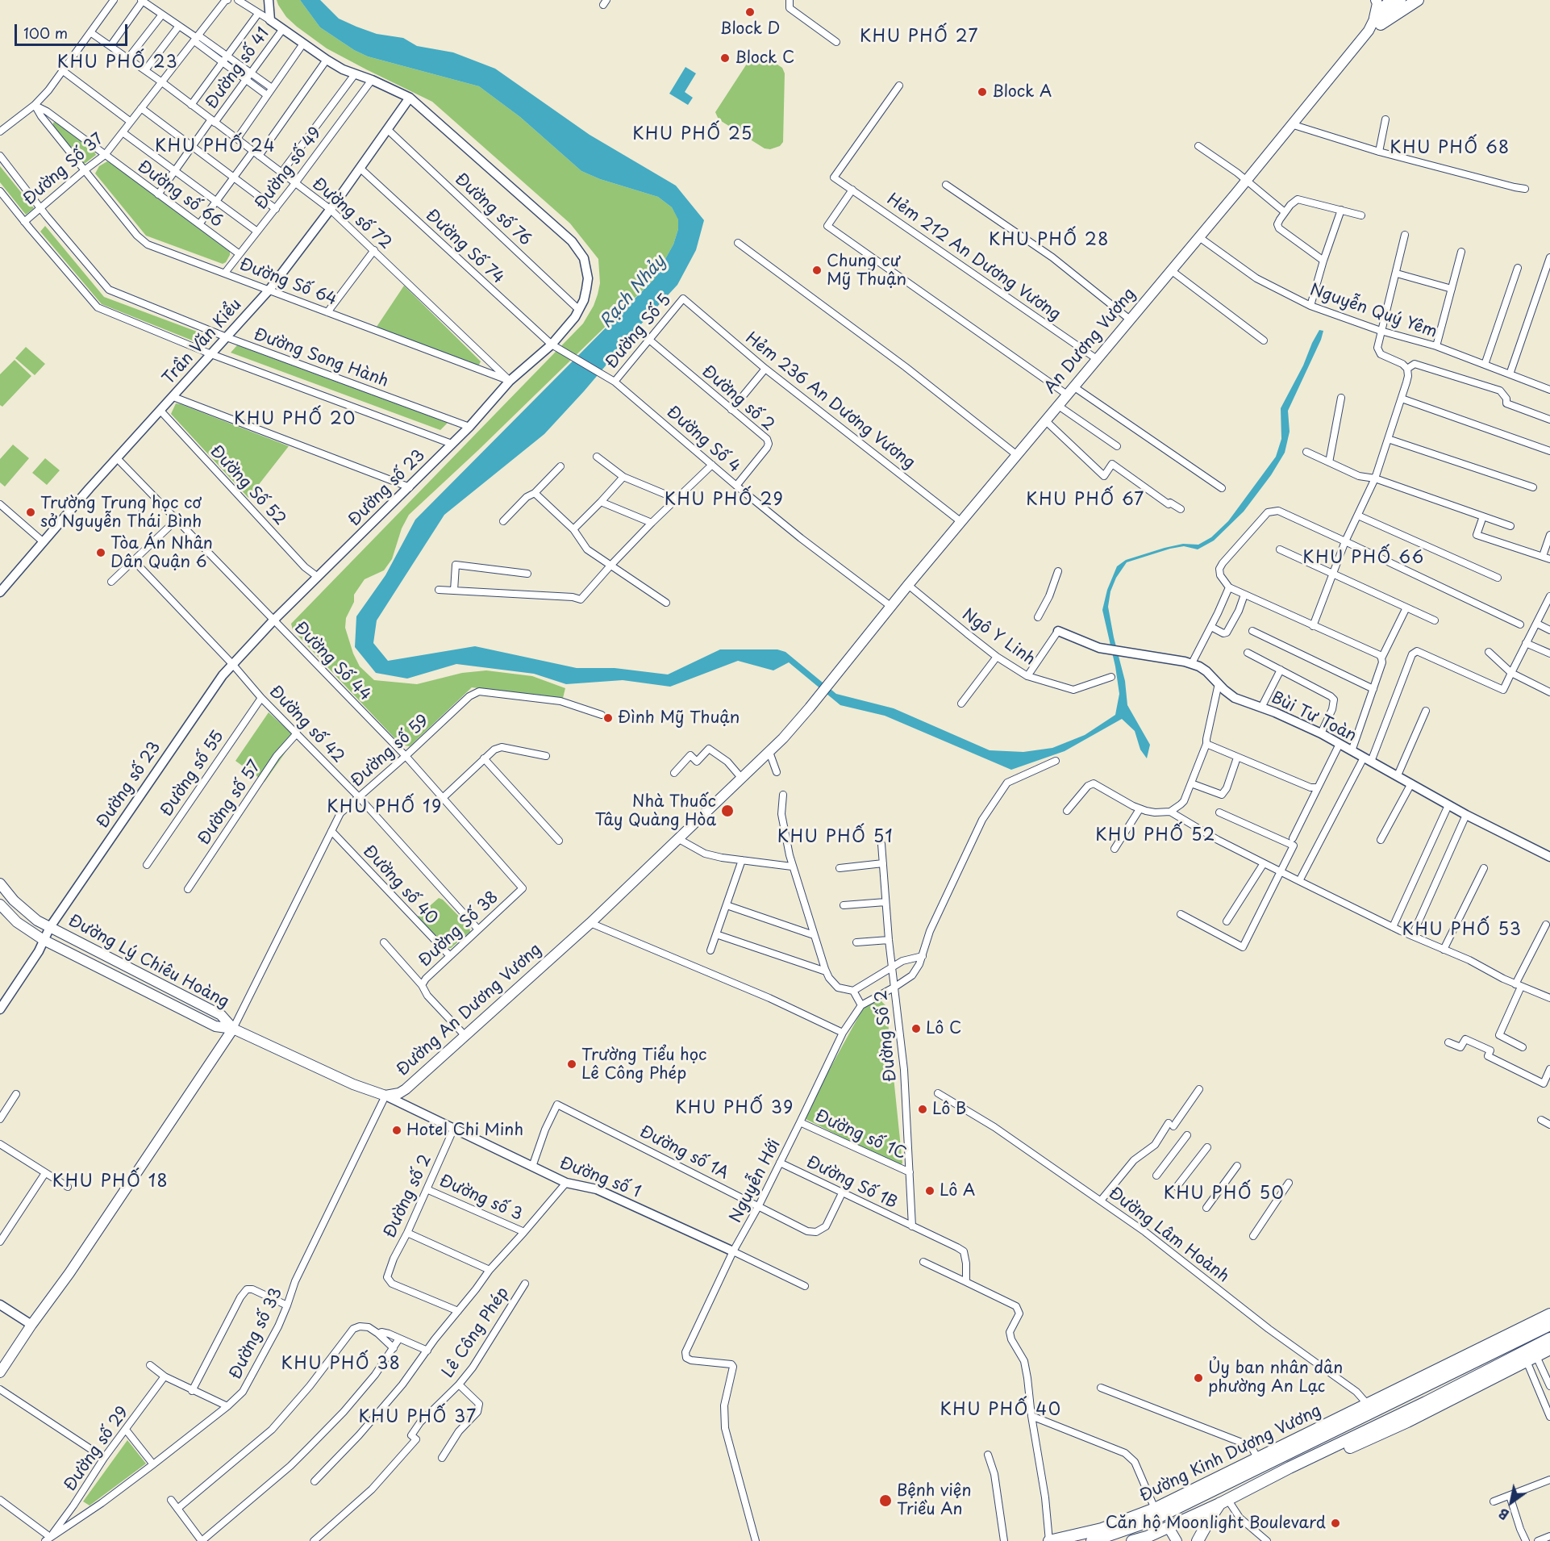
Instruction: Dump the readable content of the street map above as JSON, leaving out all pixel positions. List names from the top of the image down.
{
  "streets": {
    "main road": [
      "An Dương Vương",
      "Đường Lý Chiêu Hoàng",
      "Đường An Dương Vương",
      "Đường Kinh Dương Vương"
    ],
    "street": [
      "Đường số 41",
      "Đường số 49",
      "Đường Số 37",
      "Đường số 66",
      "Đường số 76",
      "Đường số 72",
      "Đường Số 74",
      "Hẻm 212 An Dương Vương",
      "Đường Số 64",
      "Nguyễn Quý Yêm",
      "Đường Số 5",
      "Trần Văn Kiểu",
      "Đường Song Hành",
      "Đường số 2",
      "Hẻm 236 An Dương Vương",
      "Đường Số 4",
      "Đường Số 52",
      "Đường số 23",
      "Ngô Y Linh",
      "Đường Số 44",
      "Bùi Tư Toàn",
      "Đường số 42",
      "Đường số 59",
      "Đường số 55",
      "Đường số 57",
      "Đường số 40",
      "Đường Số 38",
      "Đường Số 2",
      "Đường số 1C",
      "Đường số 1A",
      "Đường số 1",
      "Nguyễn Hới",
      "Đường Số 1B",
      "Đường số 3",
      "Đường Lâm Hoành",
      "Lê Công Phép",
      "Đường số 33",
      "Đường số 29"
    ]
  },
  "crossings": [
    ["Đường số 41", "Đường số 66"],
    ["Đường số 41", "Đường số 72"],
    ["Đường số 41", "Đường số 23"],
    ["Đường số 49", "Đường số 66"],
    ["Đường số 49", "Đường số 72"],
    ["Đường số 49", "Đường Số 64"],
    ["Đường số 49", "Đường số 23"],
    ["Đường Số 37", "Đường số 66"],
    ["Đường Số 37", "Đường số 72"],
    ["Đường Số 37", "Đường Số 64"],
    ["Đường Số 37", "Đường Song Hành"],
    ["Đường số 66", "Đường Số 64"],
    ["Đường số 76", "Trần Văn Kiểu"],
    ["Đường số 76", "Đường số 23"],
    ["Đường số 72", "Đường Số 64"],
    ["Đường số 72", "Trần Văn Kiểu"],
    ["Đường số 72", "Đường số 23"],
    ["Đường Số 74", "Đường Số 5"],
    ["Đường Số 74", "Trần Văn Kiểu"],
    ["Đường Số 74", "Đường Số 4"],
    ["Đường Số 74", "Đường số 23"],
    ["Hẻm 212 An Dương Vương", "An Dương Vương"],
    ["Đường Số 64", "Trần Văn Kiểu"],
    ["Đường Số 64", "Đường số 23"],
    ["Nguyễn Quý Yêm", "An Dương Vương"],
    ["Đường Số 5", "Đường số 2"],
    ["Đường Số 5", "Hẻm 236 An Dương Vương"],
    ["Đường Số 5", "Đường Số 4"],
    ["An Dương Vương", "Hẻm 236 An Dương Vương"],
    ["An Dương Vương", "Đường Số 4"],
    ["An Dương Vương", "Ngô Y Linh"],
    ["An Dương Vương", "Đường An Dương Vương"],
    ["Trần Văn Kiểu", "Đường Song Hành"],
    ["Trần Văn Kiểu", "Đường Số 52"],
    ["Trần Văn Kiểu", "Đường số 23"],
    ["Trần Văn Kiểu", "Đường Số 44"],
    ["Đường Song Hành", "Đường số 23"],
    ["Đường số 2", "Đường Số 4"],
    ["Đường số 2", "Đường số 1"],
    ["Đường số 2", "Đường số 3"],
    ["Đường Số 52", "Đường số 23"],
    ["Đường số 23", "Đường Số 44"],
    ["Đường số 23", "Đường số 42"],
    ["Đường số 23", "Đường Lý Chiêu Hoàng"],
    ["Đường Số 44", "Đường số 59"],
    ["Đường Số 44", "Đường Số 38"],
    ["Đường số 42", "Đường số 59"],
    ["Đường số 42", "Đường số 55"],
    ["Đường số 42", "Đường số 57"],
    ["Đường số 42", "Đường Số 38"],
    ["Đường số 59", "Đường số 40"],
    ["Đường số 59", "Đường Lý Chiêu Hoàng"],
    ["Đường số 40", "Đường Số 38"],
    ["Đường Số 38", "Đường An Dương Vương"],
    ["Đường An Dương Vương", "Đường số 1"],
    ["Đường An Dương Vương", "Đường số 33"],
    ["Đường Số 2", "Đường số 1C"],
    ["Đường Số 2", "Nguyễn Hới"],
    ["Đường Số 2", "Đường Số 1B"],
    ["Đường số 1C", "Nguyễn Hới"],
    ["Đường số 1A", "Đường số 1"],
    ["Đường số 1A", "Nguyễn Hới"],
    ["Đường số 1A", "Đường Số 1B"],
    ["Đường số 1", "Nguyễn Hới"],
    ["Đường số 1", "Đường số 33"],
    ["Nguyễn Hới", "Đường Số 1B"],
    ["Đường Lâm Hoành", "Đường Kinh Dương Vương"],
    ["Đường số 33", "Đường số 29"]
  ],
  "districts": [
    "KHU PHỐ 27",
    "KHU PHỐ 23",
    "KHU PHỐ 25",
    "KHU PHỐ 24",
    "KHU PHỐ 68",
    "KHU PHỐ 28",
    "KHU PHỐ 20",
    "KHU PHỐ 29",
    "KHU PHỐ 67",
    "KHU PHỐ 66",
    "KHU PHỐ 19",
    "KHU PHỐ 52",
    "KHU PHỐ 51",
    "KHU PHỐ 53",
    "KHU PHỐ 39",
    "KHU PHỐ 18",
    "KHU PHỐ 50",
    "KHU PHỐ 38",
    "KHU PHỐ 40",
    "KHU PHỐ 37"
  ],
  "water": ["Rạch Nhảy"],
  "places": [
    "Block D",
    "Block C",
    "Block A",
    "Chung cư Mỹ Thuận",
    "Trường Trung học cơ sở Nguyễn Thái Bình",
    "Tòa Án Nhân Dân Quận 6",
    "Đình Mỹ Thuận",
    "Nhà Thuốc Tây Quàng Hòa",
    "Lô C",
    "Trường Tiểu học Lê Công Phép",
    "Lô B",
    "Hotel Chi Minh",
    "Lô A",
    "Ủy ban nhân dân phường An Lạc",
    "Bệnh viện Triều An",
    "Căn hộ Moonlight Boulevard"
  ],
  "scale_bar": "100 m",
  "north": "bottom left"
}
